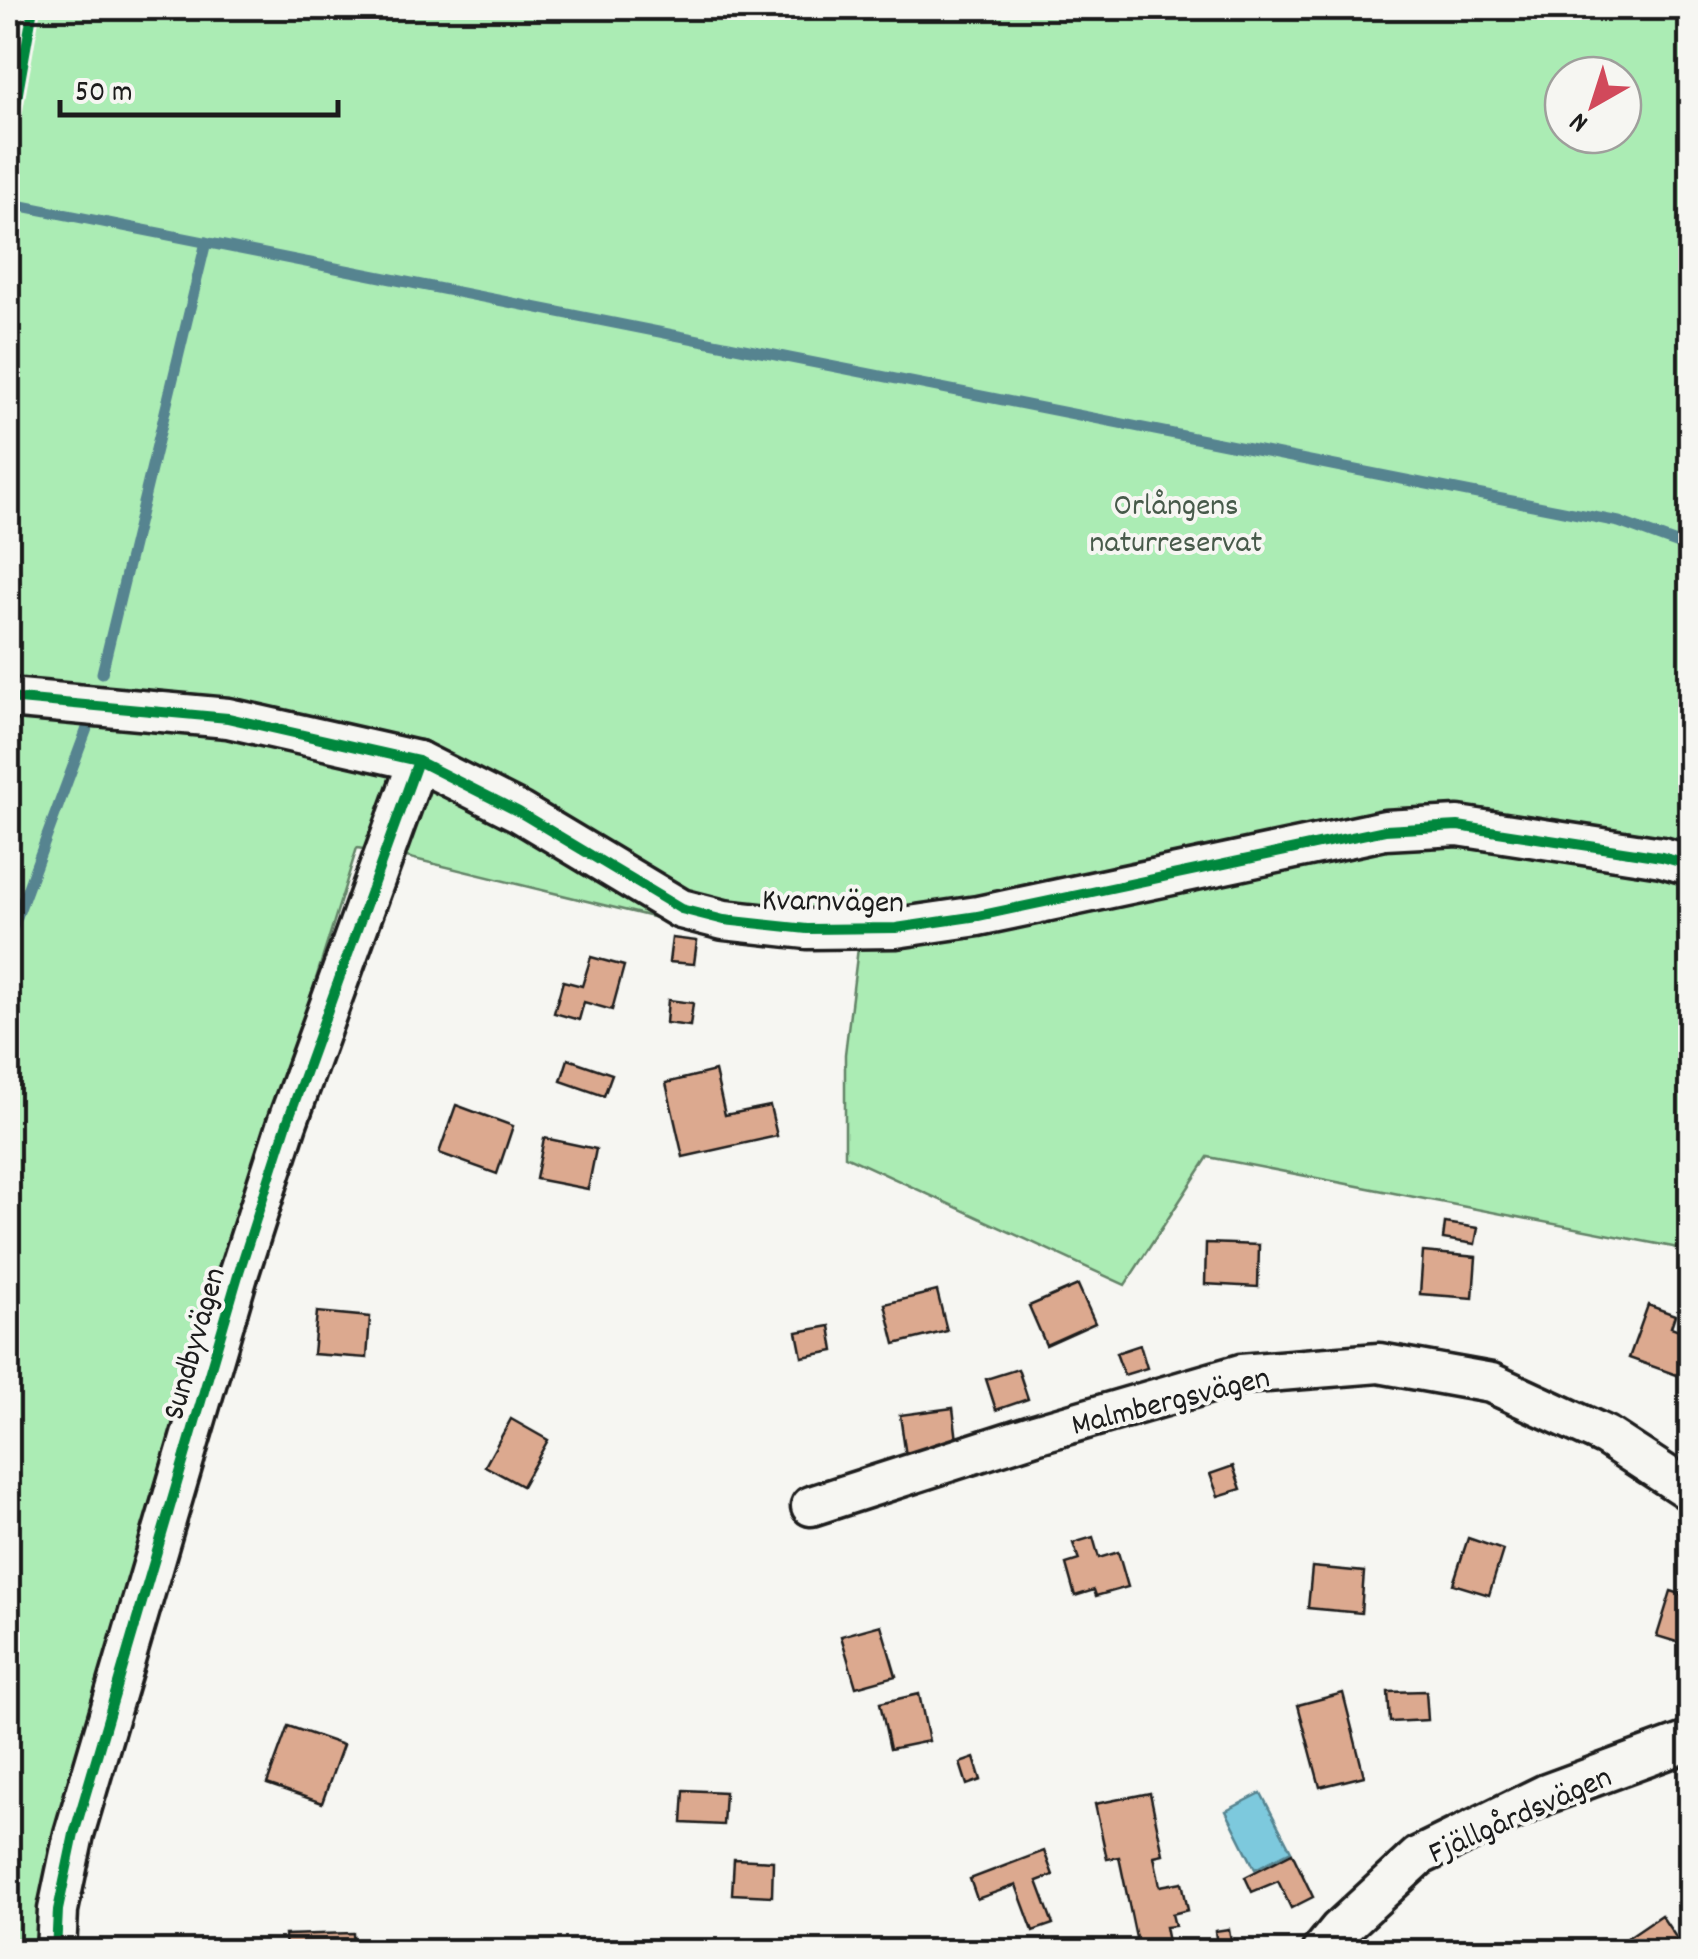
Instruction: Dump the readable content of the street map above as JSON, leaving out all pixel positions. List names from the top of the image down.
{
  "streets": {
    "street": [
      "Kvarnvägen",
      "Sundbyvägen",
      "Malmbergsvägen",
      "Fjällgårdsvägen"
    ]
  },
  "crossings": [
    ["Kvarnvägen", "Sundbyvägen"]
  ],
  "parks": ["Orlångens naturreservat"],
  "scale_bar": "50 m",
  "north": "bottom left"
}
